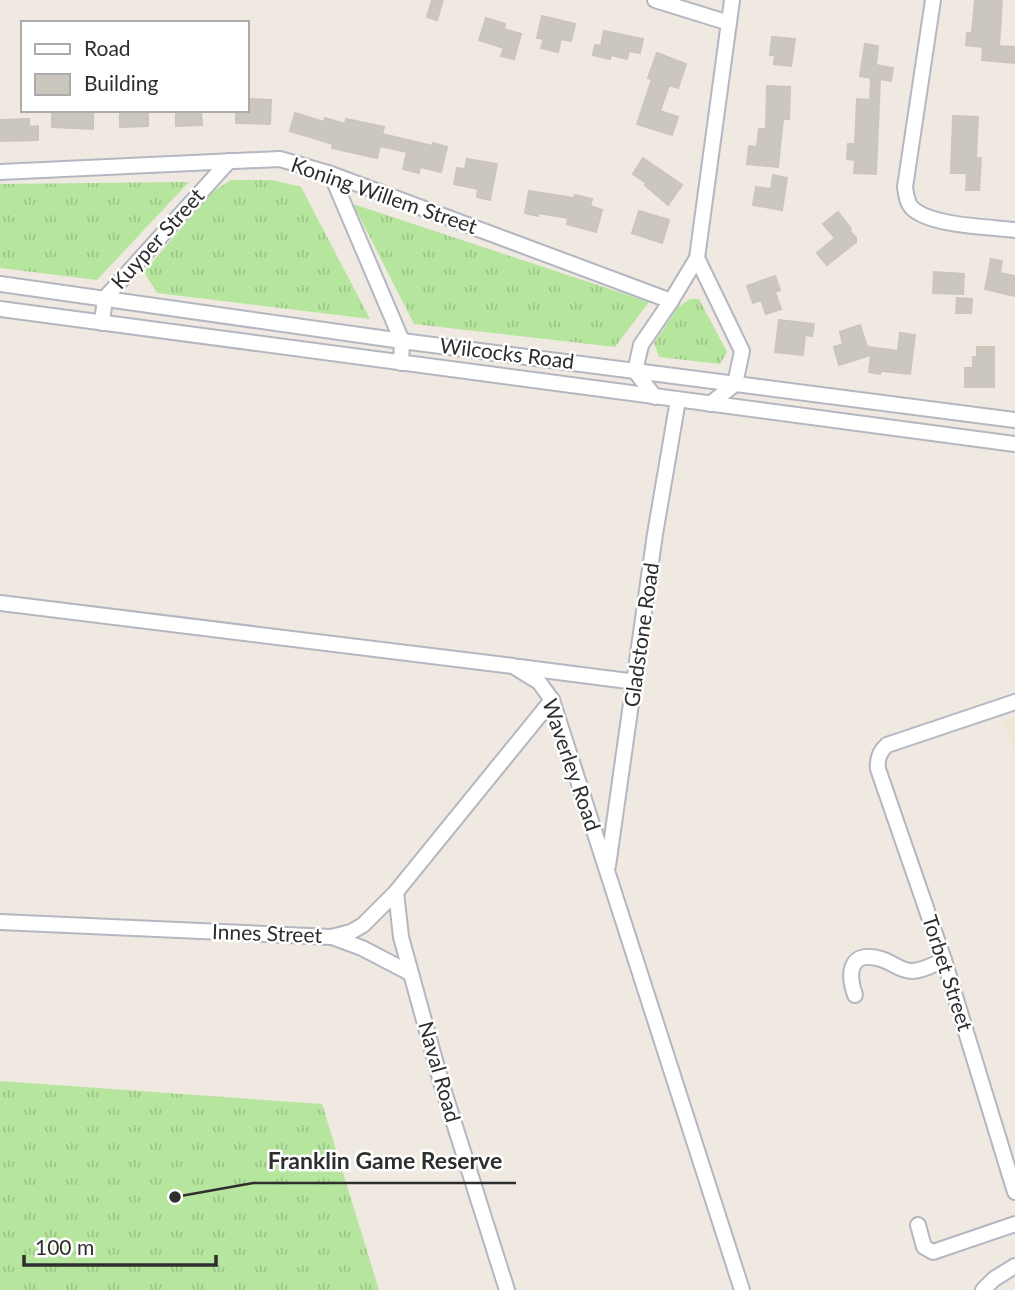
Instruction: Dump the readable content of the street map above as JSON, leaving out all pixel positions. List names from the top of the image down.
{
  "streets": {
    "street": [
      "Koning Willem Street",
      "Kuyper Street",
      "Wilcocks Road",
      "Gladstone Road",
      "Waverley Road",
      "Innes Street",
      "Torbet Street",
      "Naval Road"
    ]
  },
  "crossings": [
    ["Koning Willem Street", "Kuyper Street"],
    ["Kuyper Street", "Wilcocks Road"],
    ["Wilcocks Road", "Gladstone Road"],
    ["Gladstone Road", "Waverley Road"],
    ["Waverley Road", "Innes Street"],
    ["Innes Street", "Naval Road"]
  ],
  "places": ["Franklin Game Reserve"],
  "legend": ["Road", "Building"],
  "scale_bar": "100 m"
}
